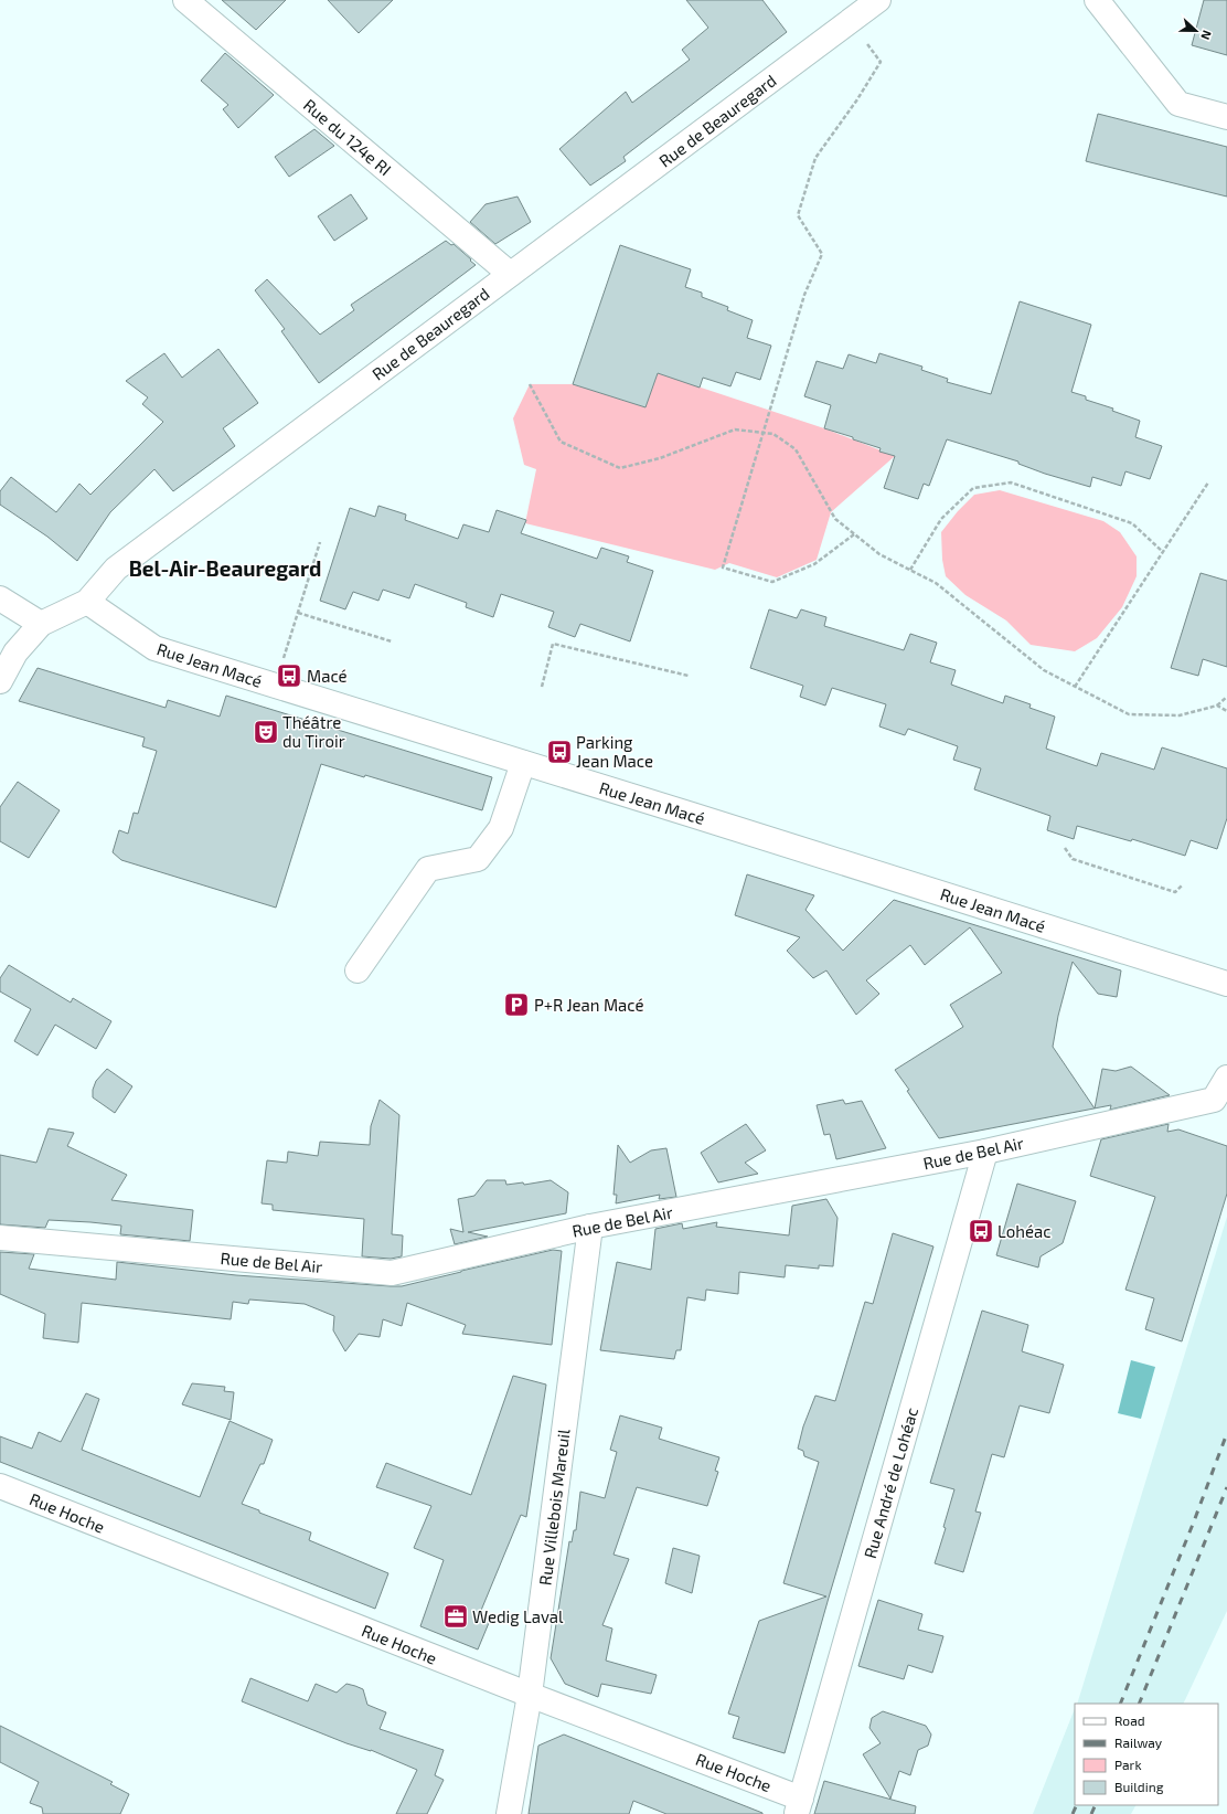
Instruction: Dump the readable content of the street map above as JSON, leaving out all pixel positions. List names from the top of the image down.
{
  "streets": {
    "street": [
      "Rue de Beauregard",
      "Rue du 124e RI",
      "Rue Jean Macé",
      "Rue de Bel Air",
      "Rue André de Lohéac",
      "Rue Villebois Mareuil",
      "Rue Hoche"
    ]
  },
  "crossings": [
    ["Rue de Beauregard", "Rue du 124e RI"],
    ["Rue de Beauregard", "Rue Jean Macé"],
    ["Rue de Bel Air", "Rue André de Lohéac"],
    ["Rue de Bel Air", "Rue Villebois Mareuil"],
    ["Rue André de Lohéac", "Rue Hoche"],
    ["Rue Villebois Mareuil", "Rue Hoche"]
  ],
  "districts": ["Bel-Air-Beauregard"],
  "places": {
    "bus stop": ["Macé", "Parking Jean Mace", "Lohéac"],
    "theatre": ["Théâtre du Tiroir"],
    "parking": ["P+R Jean Macé"],
    "office": ["Wedig Laval"]
  },
  "legend": [
    "Road",
    "Railway",
    "Park",
    "Building"
  ],
  "north": "right"
}
